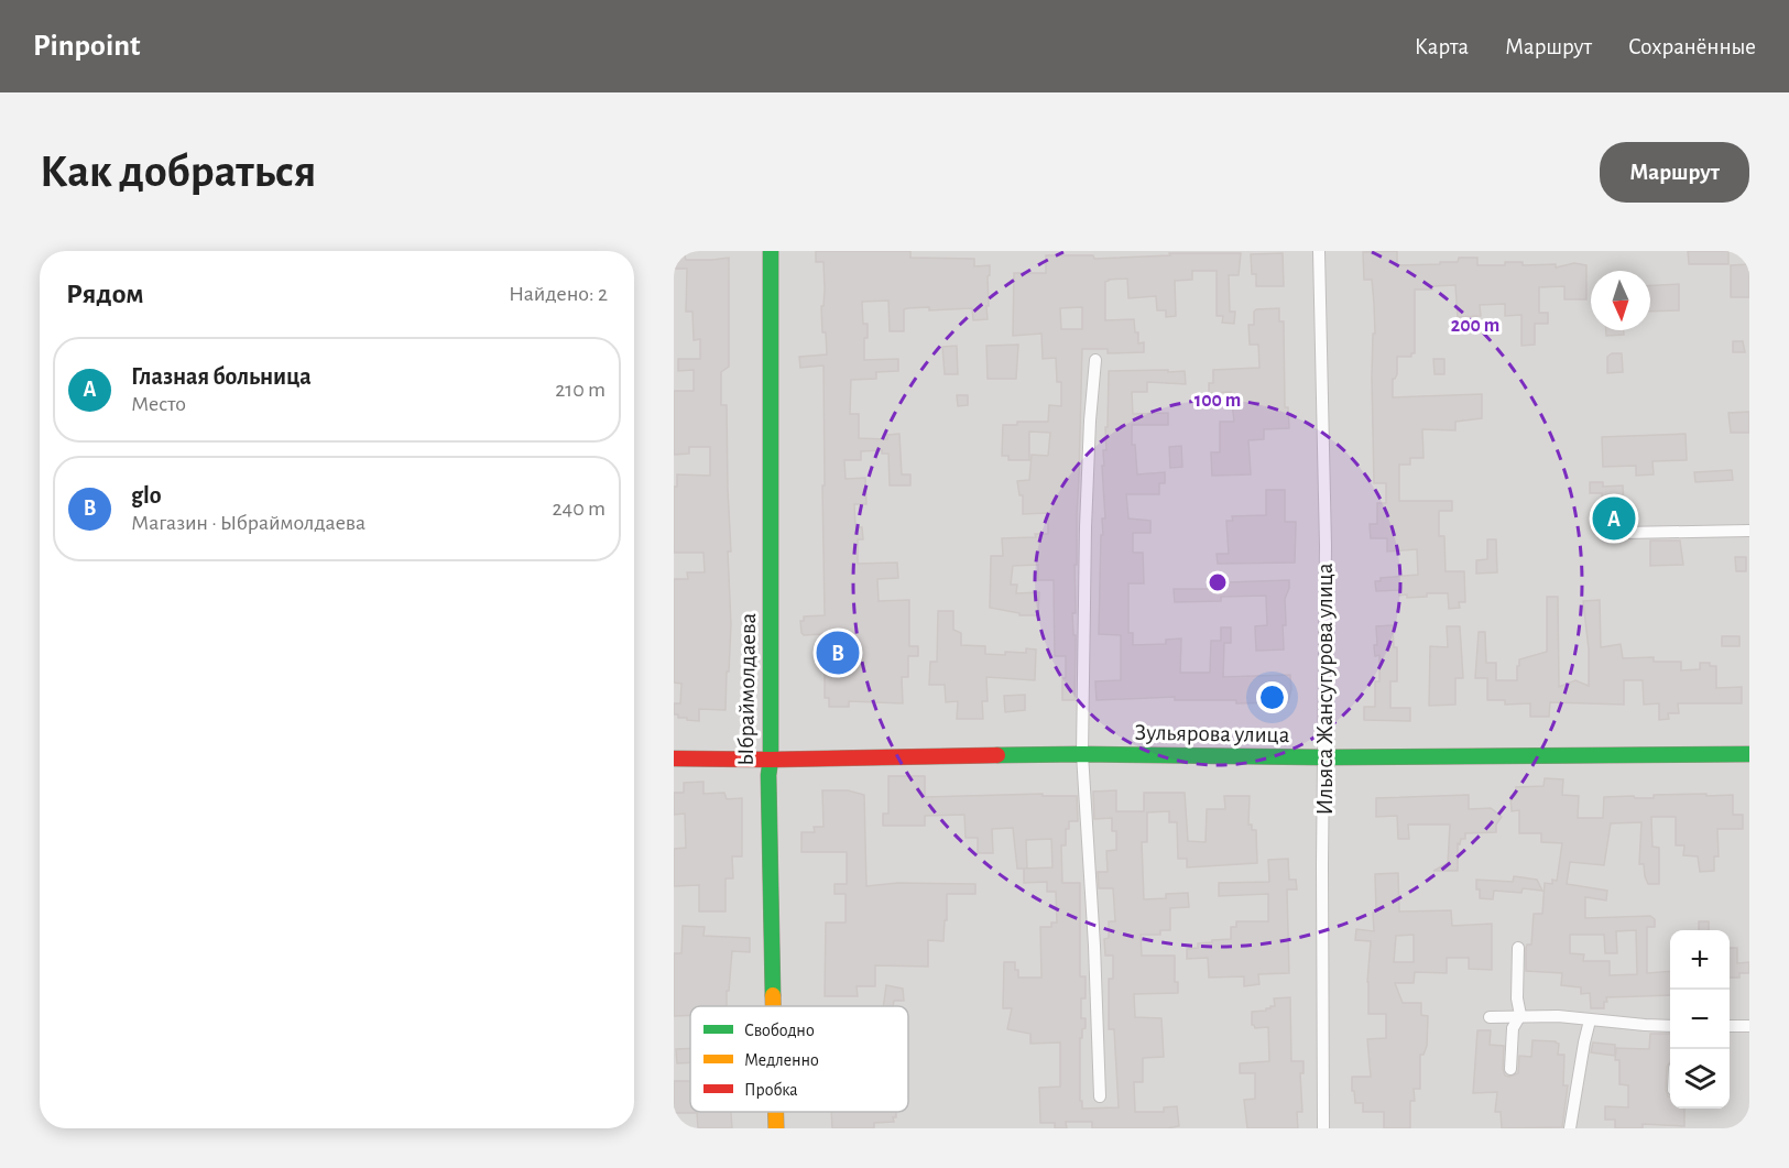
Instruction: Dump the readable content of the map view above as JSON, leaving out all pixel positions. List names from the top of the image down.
{
  "streets": {
    "street": ["Ыбраймолдаева", "Ильяса Жансугурова улица", "Зульярова улица"]
  },
  "crossings": [
    ["Ыбраймолдаева", "Зульярова улица"],
    ["Ильяса Жансугурова улица", "Зульярова улица"]
  ],
  "legend": ["Свободно", "Медленно", "Пробка"],
  "north": "bottom",
  "page": {
    "header": "Pinpoint",
    "nav": ["Карта", "Маршрут", "Сохранённые"],
    "buttons": "Маршрут",
    "title": "Как добраться",
    "heading": ["Рядом", "Найдено: 2"],
    "list": [
      {
        "mark": "A",
        "name": "Глазная больница",
        "note": "Место",
        "value": "210 m"
      },
      {
        "mark": "B",
        "name": "glo",
        "note": "Магазин · Ыбраймолдаева",
        "value": "240 m"
      }
    ],
    "pins": ["A", "B"],
    "map_buttons": ["+", "−"]
  },
  "rings": ["200 m", "100 m"]
}
